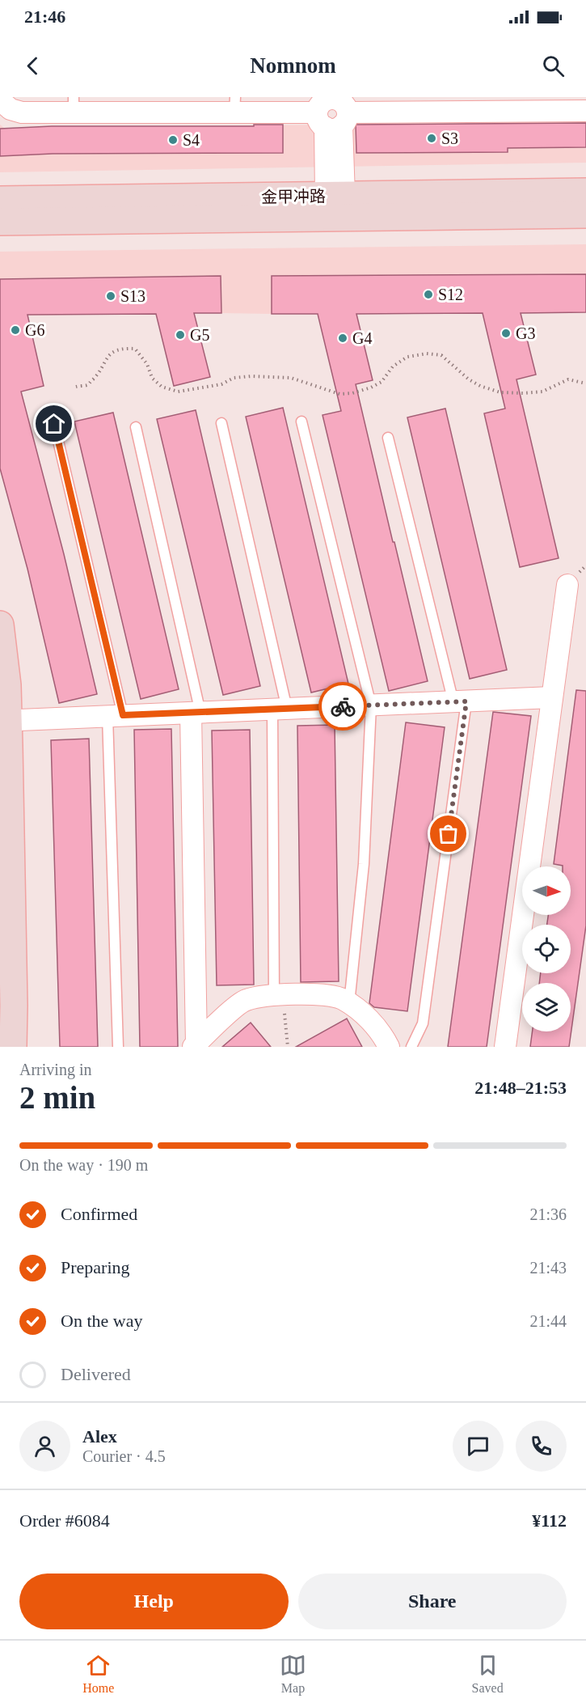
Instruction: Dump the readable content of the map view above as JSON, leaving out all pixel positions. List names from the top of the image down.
{
  "streets": {
    "main road": ["金甲冲路"]
  },
  "places": [
    "S3",
    "S4",
    "S12",
    "S13",
    "G6",
    "G3",
    "G5",
    "G4"
  ],
  "north": "right",
  "page": {
    "status": "21:46",
    "header": "Nomnom",
    "heading": ["2 min", "Arriving in", "21:48–21:53"],
    "panel": [
      "Alex",
      "Courier · 4.5",
      "Order #6084",
      "¥112"
    ],
    "bar": "On the way · 190 m",
    "list": [
      ["Confirmed", "21:36"],
      ["Preparing", "21:43"],
      ["On the way", "21:44"],
      "Delivered"
    ],
    "buttons": ["Help", "Share"],
    "tabs": ["Home", "Map", "Saved"]
  }
}
